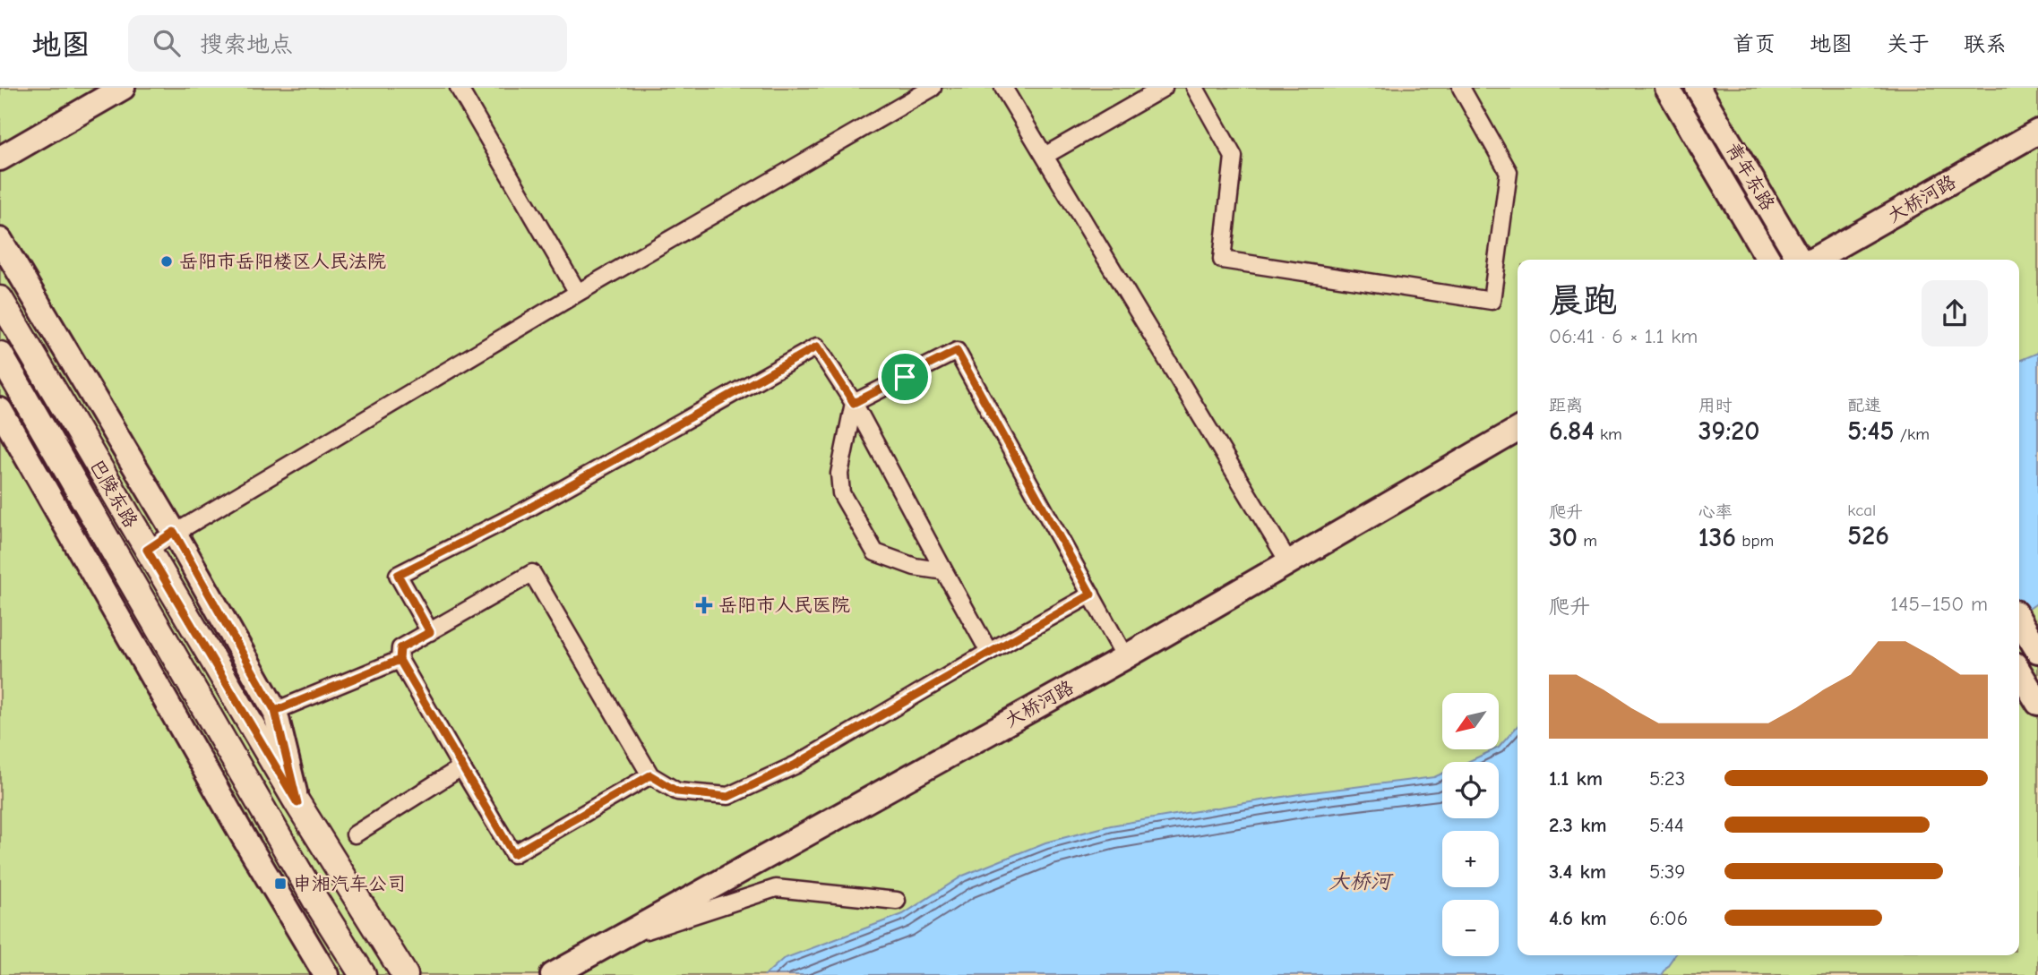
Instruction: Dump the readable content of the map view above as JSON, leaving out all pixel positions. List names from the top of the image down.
{
  "streets": {
    "main road": ["巴陵东路"],
    "street": ["青年东路", "大桥河路"]
  },
  "water": ["大桥河"],
  "places": {
    "other": ["岳阳市岳阳楼区人民法院"],
    "health": ["岳阳市人民医院"],
    "transit": ["申湘汽车公司"]
  },
  "north": "bottom left",
  "page": {
    "header": "地图",
    "search": "搜索地点",
    "nav": [
      "首页",
      "地图",
      "关于",
      "联系"
    ],
    "heading": ["晨跑", "06:41 · 6 × 1.1 km"],
    "stats": [
      ["距离", "6.84 km"],
      ["用时", "39:20"],
      ["配速", "5:45 /km"],
      ["爬升", "30 m"],
      ["心率", "136 bpm"],
      ["kcal", "526"]
    ],
    "chart": ["爬升", "145–150 m"],
    "map_buttons": ["+", "−"],
    "list": [
      {
        "name": "1.1 km",
        "note": "5:23"
      },
      {
        "name": "2.3 km",
        "note": "5:44"
      },
      {
        "name": "3.4 km",
        "note": "5:39"
      },
      {
        "name": "4.6 km",
        "note": "6:06"
      }
    ]
  }
}
